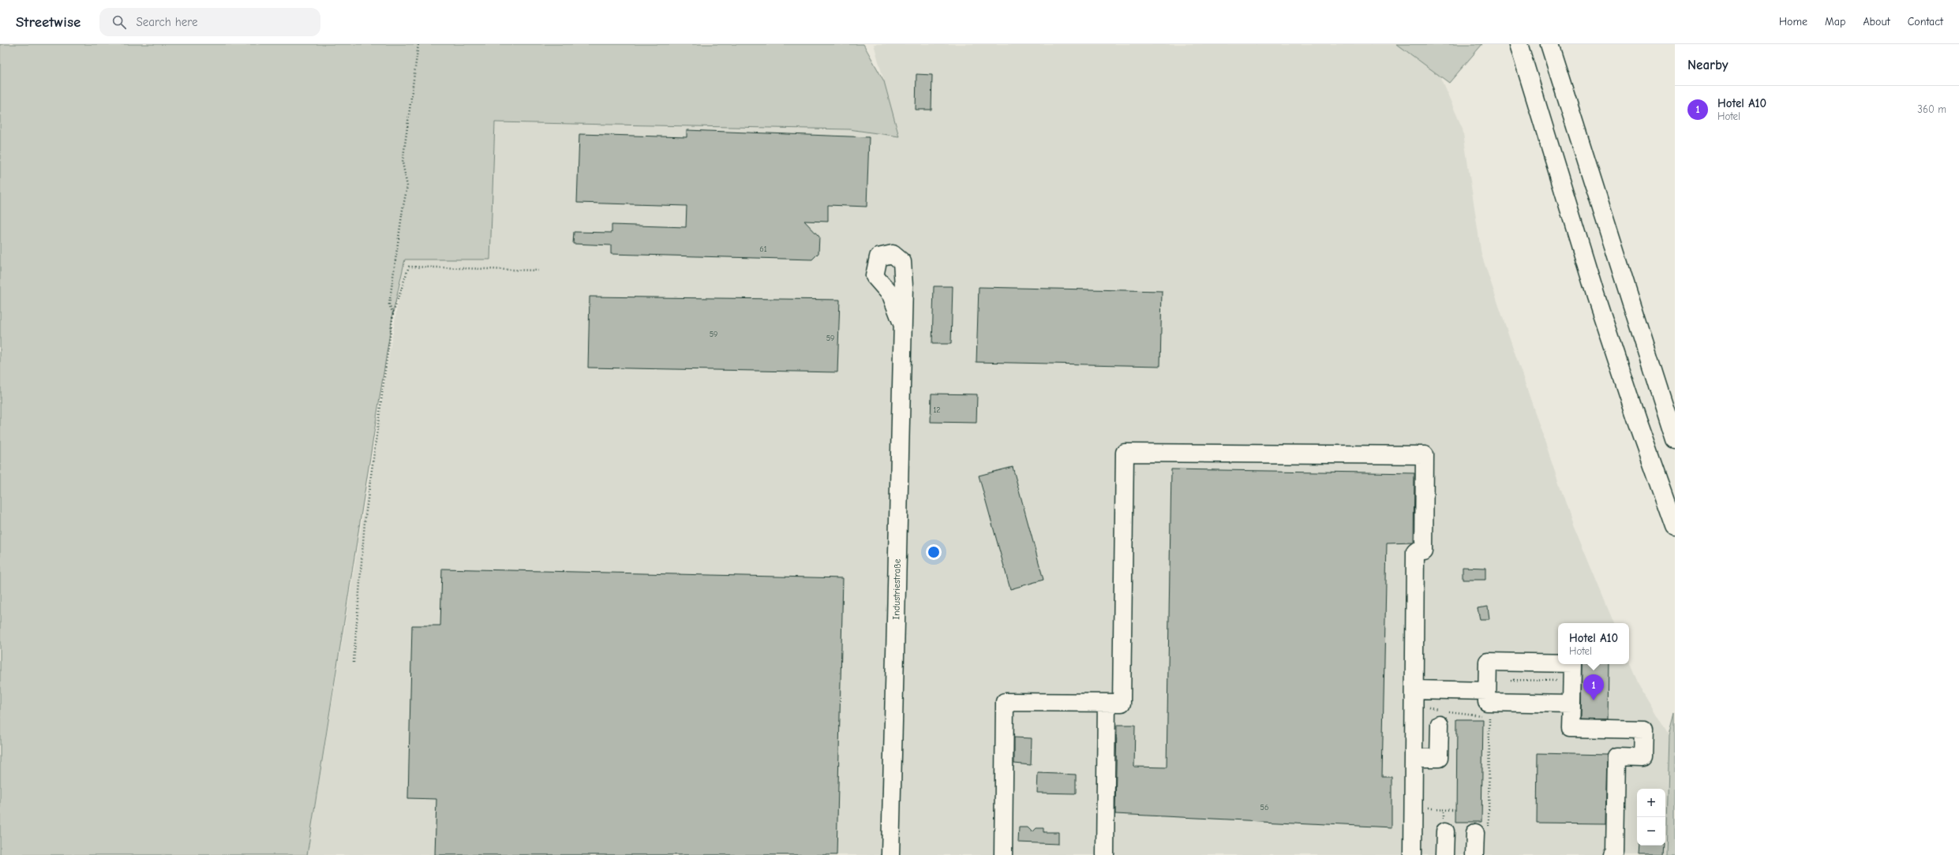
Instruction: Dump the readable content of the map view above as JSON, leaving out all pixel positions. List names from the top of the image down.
{
  "streets": {
    "main road": ["Industriestraße"]
  },
  "house_numbers": [
    "61",
    "59",
    "59",
    "12",
    "56"
  ],
  "page": {
    "header": "Streetwise",
    "search": "Search here",
    "nav": [
      "Home",
      "Map",
      "About",
      "Contact"
    ],
    "heading": "Nearby",
    "list": [
      {
        "mark": "1",
        "name": "Hotel A10",
        "note": "Hotel",
        "value": "360 m"
      }
    ],
    "popup": ["Hotel A10", "Hotel"],
    "pins": "1",
    "map_buttons": ["+", "−"]
  }
}
